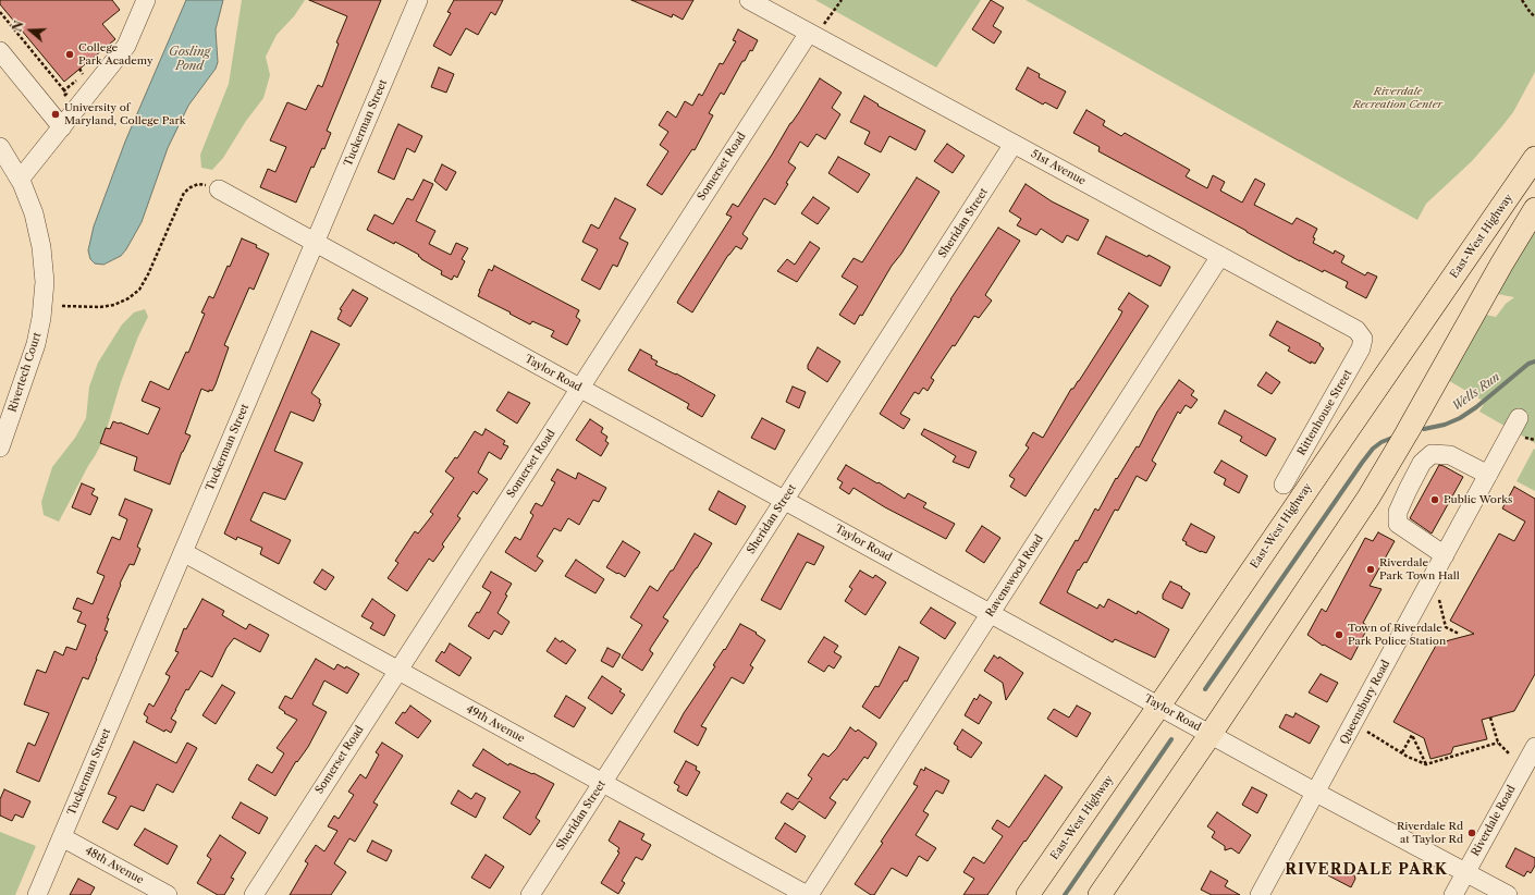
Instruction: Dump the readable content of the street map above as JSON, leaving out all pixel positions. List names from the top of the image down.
{
  "streets": {
    "main road": ["East-West Highway"],
    "street": [
      "Tuckerman Street",
      "Somerset Road",
      "51st Avenue",
      "Sheridan Street",
      "Rivertech Court",
      "Taylor Road",
      "Rittenhouse Street",
      "Ravenswood Road",
      "Queensbury Road",
      "49th Avenue",
      "Riverdale Road",
      "48th Avenue"
    ]
  },
  "crossings": [
    ["Tuckerman Street", "Taylor Road"],
    ["Tuckerman Street", "49th Avenue"],
    ["Tuckerman Street", "48th Avenue"],
    ["Somerset Road", "51st Avenue"],
    ["Somerset Road", "Taylor Road"],
    ["Somerset Road", "49th Avenue"],
    ["51st Avenue", "Sheridan Street"],
    ["51st Avenue", "Rittenhouse Street"],
    ["51st Avenue", "Ravenswood Road"],
    ["Sheridan Street", "Taylor Road"],
    ["Sheridan Street", "49th Avenue"],
    ["East-West Highway", "Taylor Road"],
    ["Taylor Road", "Ravenswood Road"],
    ["Taylor Road", "Queensbury Road"],
    ["Taylor Road", "Riverdale Road"],
    ["Ravenswood Road", "49th Avenue"]
  ],
  "districts": ["RIVERDALE PARK"],
  "water": ["Gosling Pond", "Wells Run"],
  "parks": ["Riverdale Recreation Center"],
  "places": [
    "College Park Academy",
    "University of Maryland, College Park",
    "Public Works",
    "Riverdale Park Town Hall",
    "Town of Riverdale Park Police Station",
    "Riverdale Rd at Taylor Rd"
  ],
  "north": "left"
}
